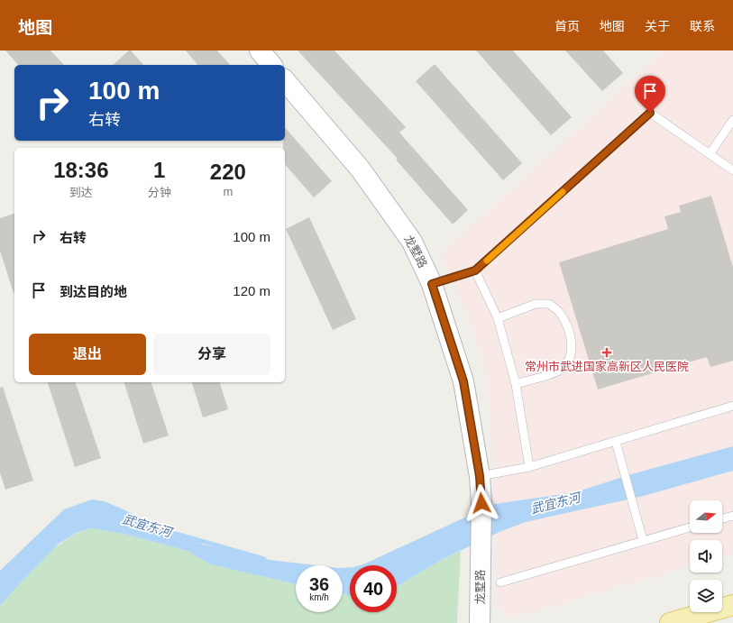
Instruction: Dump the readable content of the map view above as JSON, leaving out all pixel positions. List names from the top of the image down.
{
  "streets": {
    "street": ["龙墅路"]
  },
  "water": ["武宜东河"],
  "places": {
    "health": ["常州市武进国家高新区人民医院"]
  },
  "north": "right",
  "page": {
    "header": "地图",
    "nav": [
      "首页",
      "地图",
      "关于",
      "联系"
    ],
    "turn": ["100 m", "右转"],
    "eta": [
      "18:36",
      "到达",
      "1",
      "分钟",
      "220",
      "m"
    ],
    "list": [
      {
        "name": "右转",
        "value": "100 m"
      },
      {
        "name": "到达目的地",
        "value": "120 m"
      }
    ],
    "buttons": ["退出", "分享"],
    "speed": "36 km/h",
    "limit": "40"
  }
}
